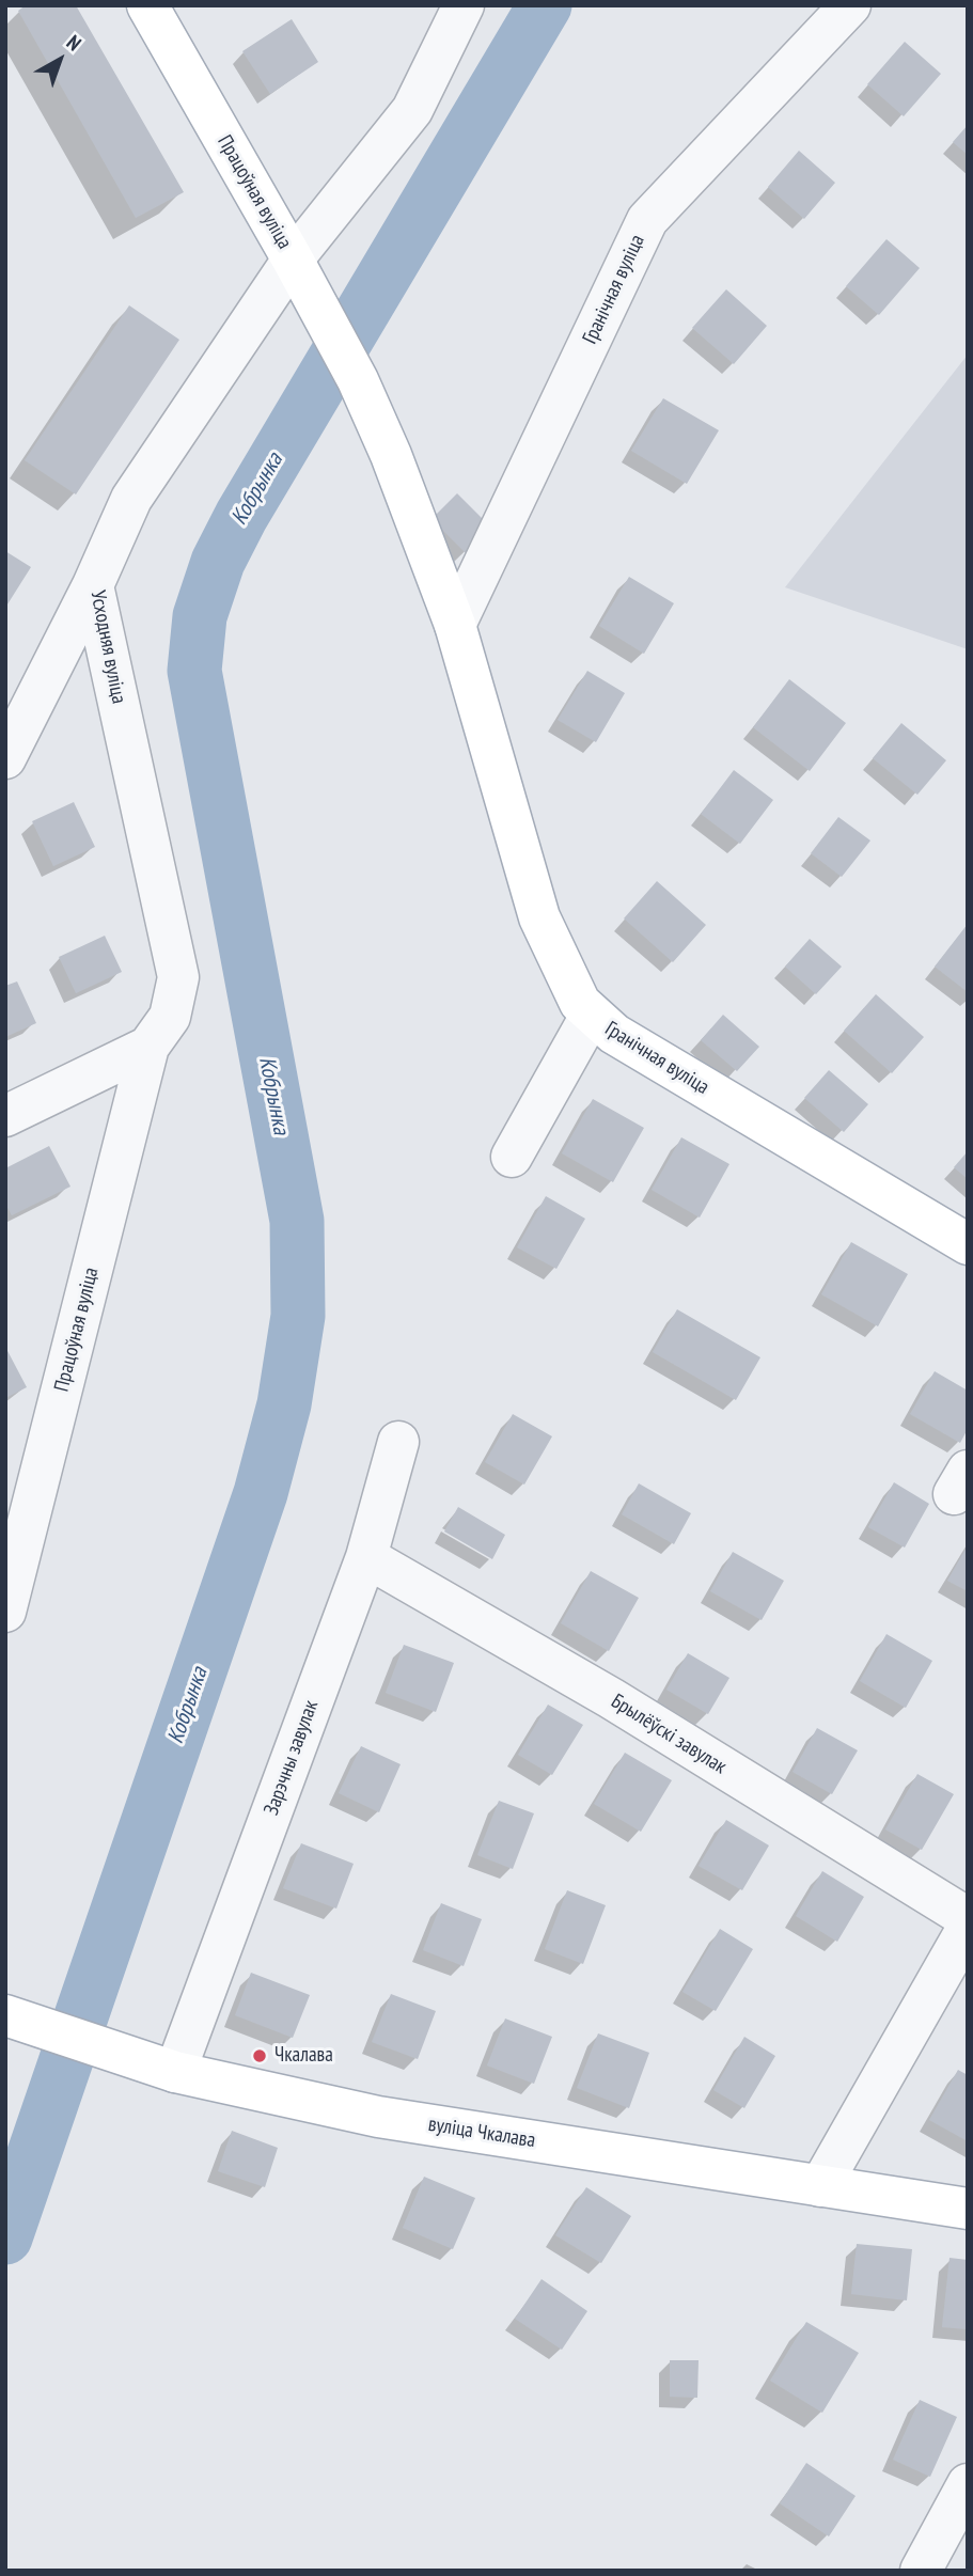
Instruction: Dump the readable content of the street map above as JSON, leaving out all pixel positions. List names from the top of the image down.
{
  "streets": {
    "main road": ["Працоўная вуліца", "Гранічная вуліца", "вуліца Чкалава"],
    "street": ["Усходняя вуліца", "Брылёўскі завулак", "Зарэчны завулак"]
  },
  "crossings": [
    ["Працоўная вуліца", "Гранічная вуліца"],
    ["Працоўная вуліца", "Усходняя вуліца"],
    ["Брылёўскі завулак", "Зарэчны завулак"],
    ["Зарэчны завулак", "вуліца Чкалава"]
  ],
  "water": ["Кобрынка"],
  "places": ["Чкалава"],
  "north": "top right"
}
